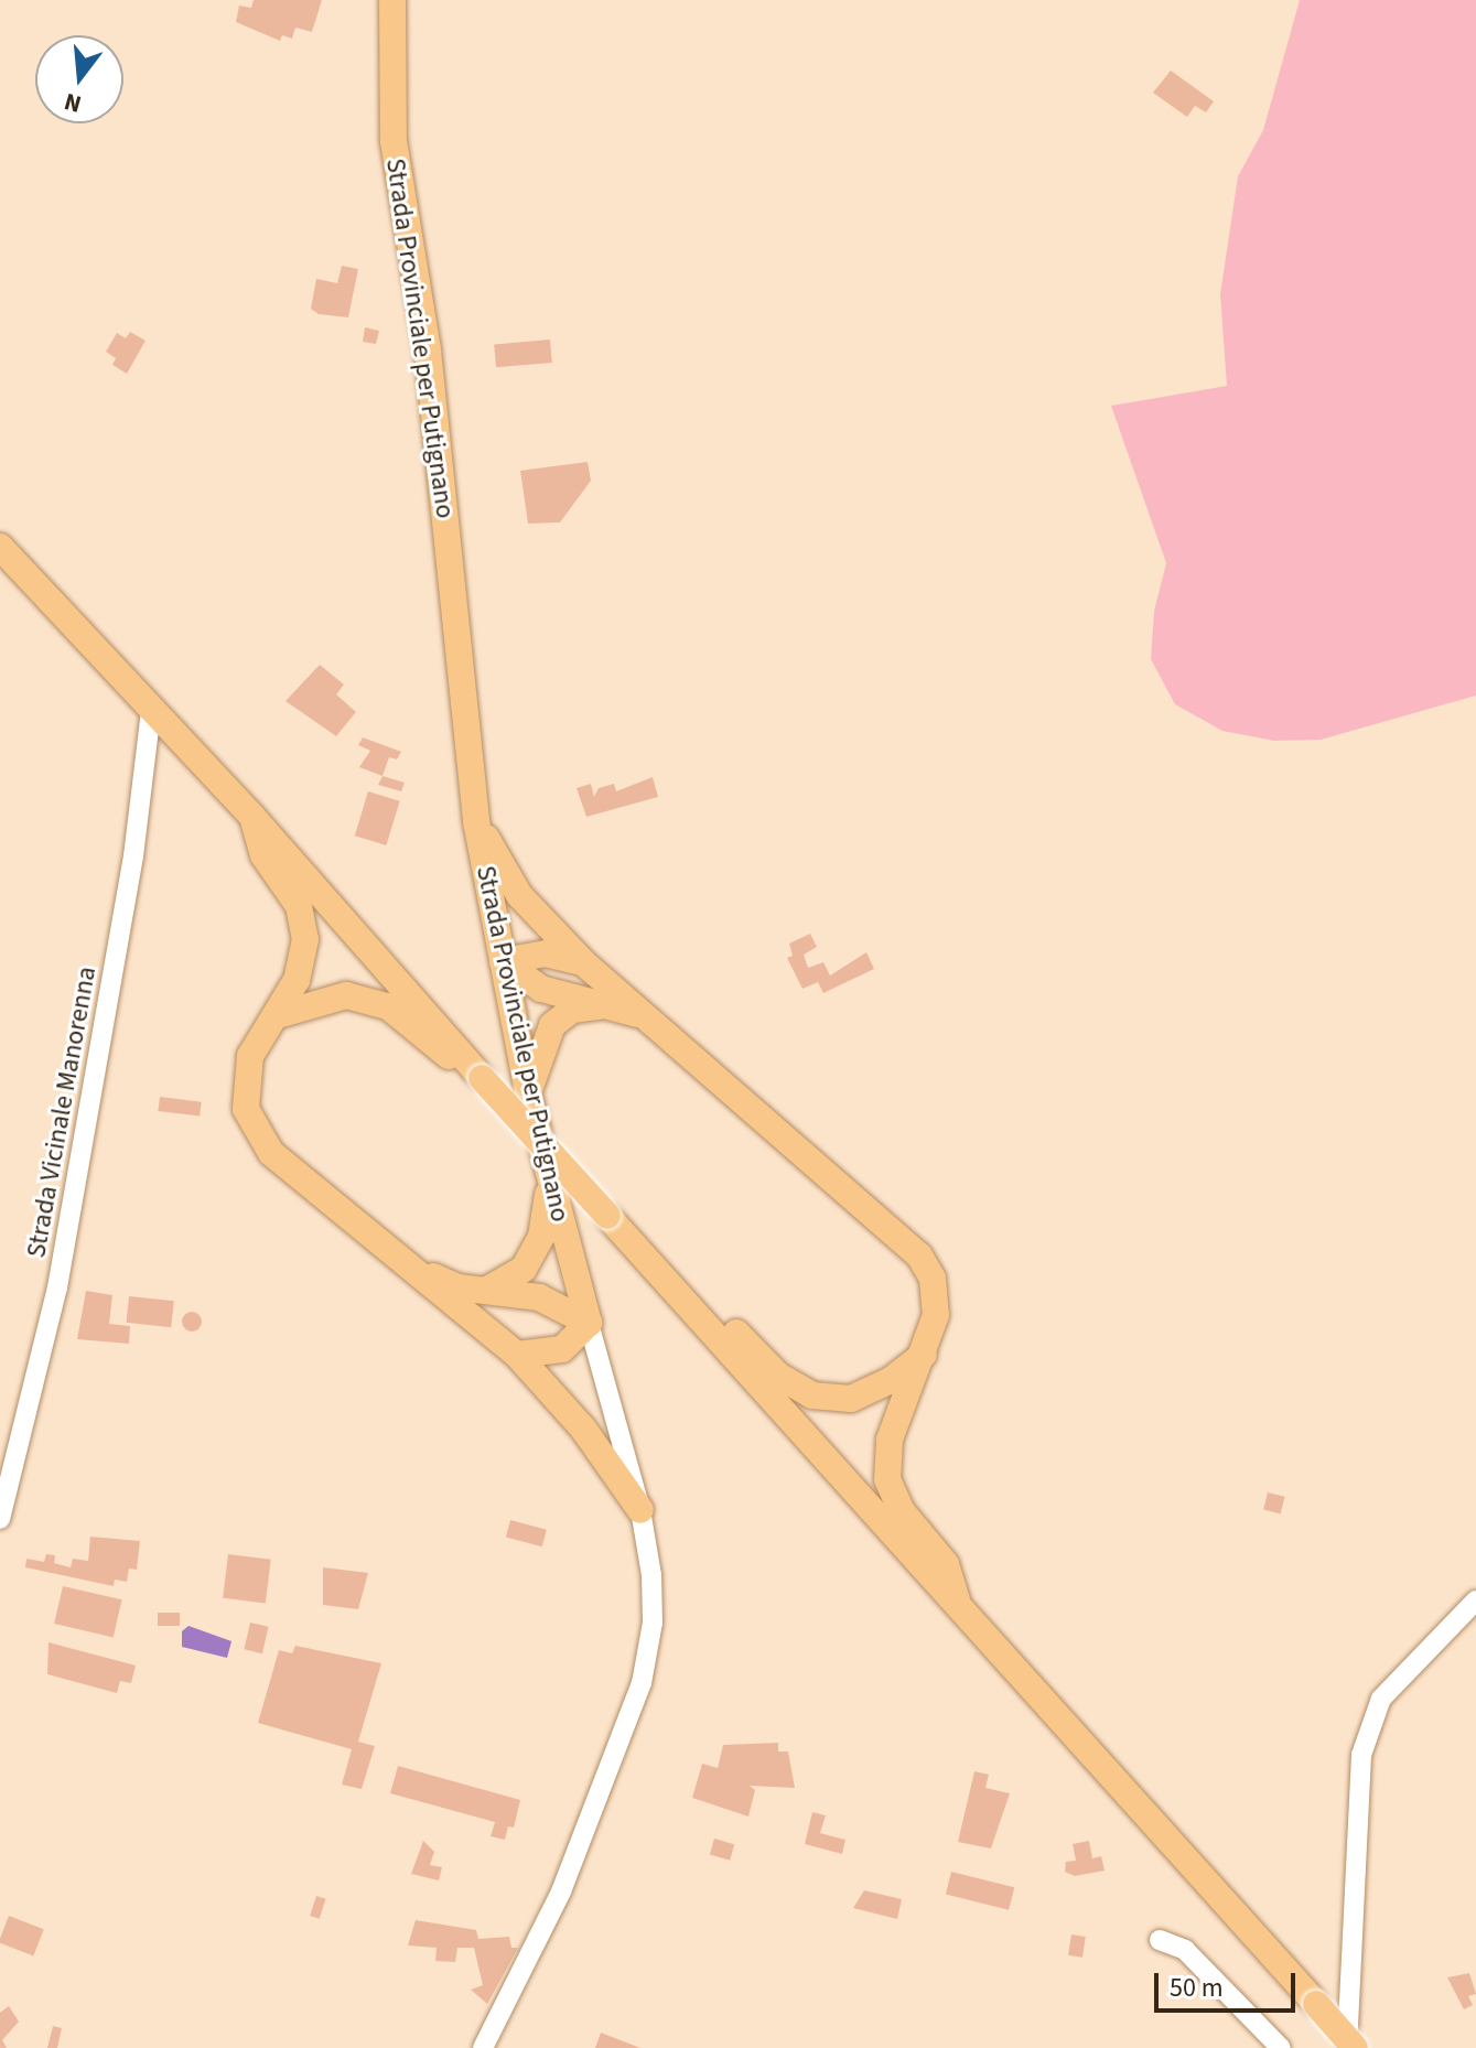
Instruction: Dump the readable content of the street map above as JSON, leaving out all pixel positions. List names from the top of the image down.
{
  "streets": {
    "main road": ["Strada Provinciale per Putignano"],
    "street": ["Strada Vicinale Manorenna"]
  },
  "scale_bar": "50 m",
  "north": "bottom"
}
